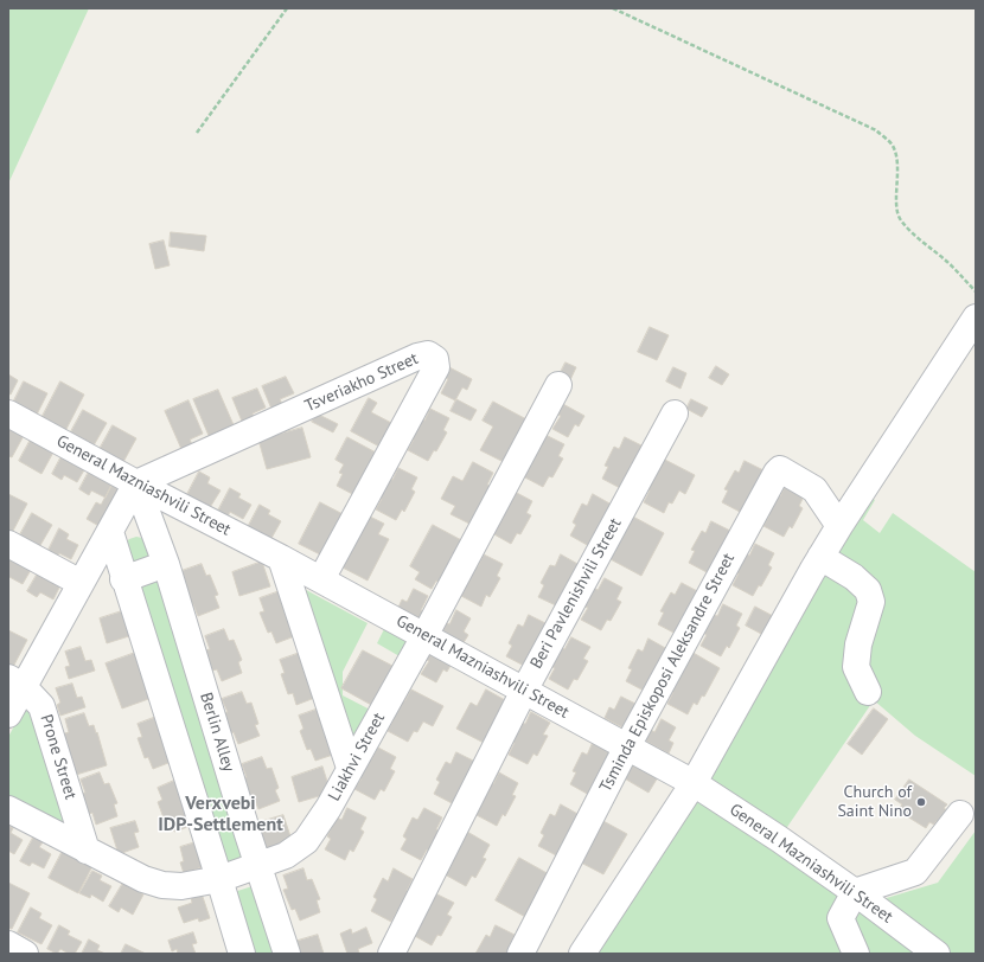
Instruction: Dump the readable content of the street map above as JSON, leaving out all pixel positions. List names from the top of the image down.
{
  "streets": {
    "street": [
      "Tsveriakho Street",
      "General Mazniashvili Street",
      "Beri Pavlenishvili Street",
      "Tsminda Episkoposi Aleksandre Street",
      "Berlin Alley",
      "Prone Street",
      "Liakhvi Street"
    ]
  },
  "crossings": [
    ["Tsveriakho Street", "General Mazniashvili Street"],
    ["Tsveriakho Street", "Berlin Alley"],
    ["General Mazniashvili Street", "Beri Pavlenishvili Street"],
    ["General Mazniashvili Street", "Tsminda Episkoposi Aleksandre Street"],
    ["General Mazniashvili Street", "Berlin Alley"],
    ["General Mazniashvili Street", "Liakhvi Street"],
    ["Berlin Alley", "Liakhvi Street"],
    ["Prone Street", "Liakhvi Street"]
  ],
  "districts": ["Verxvebi IDP-Settlement"],
  "places": ["Church of Saint Nino"]
}
